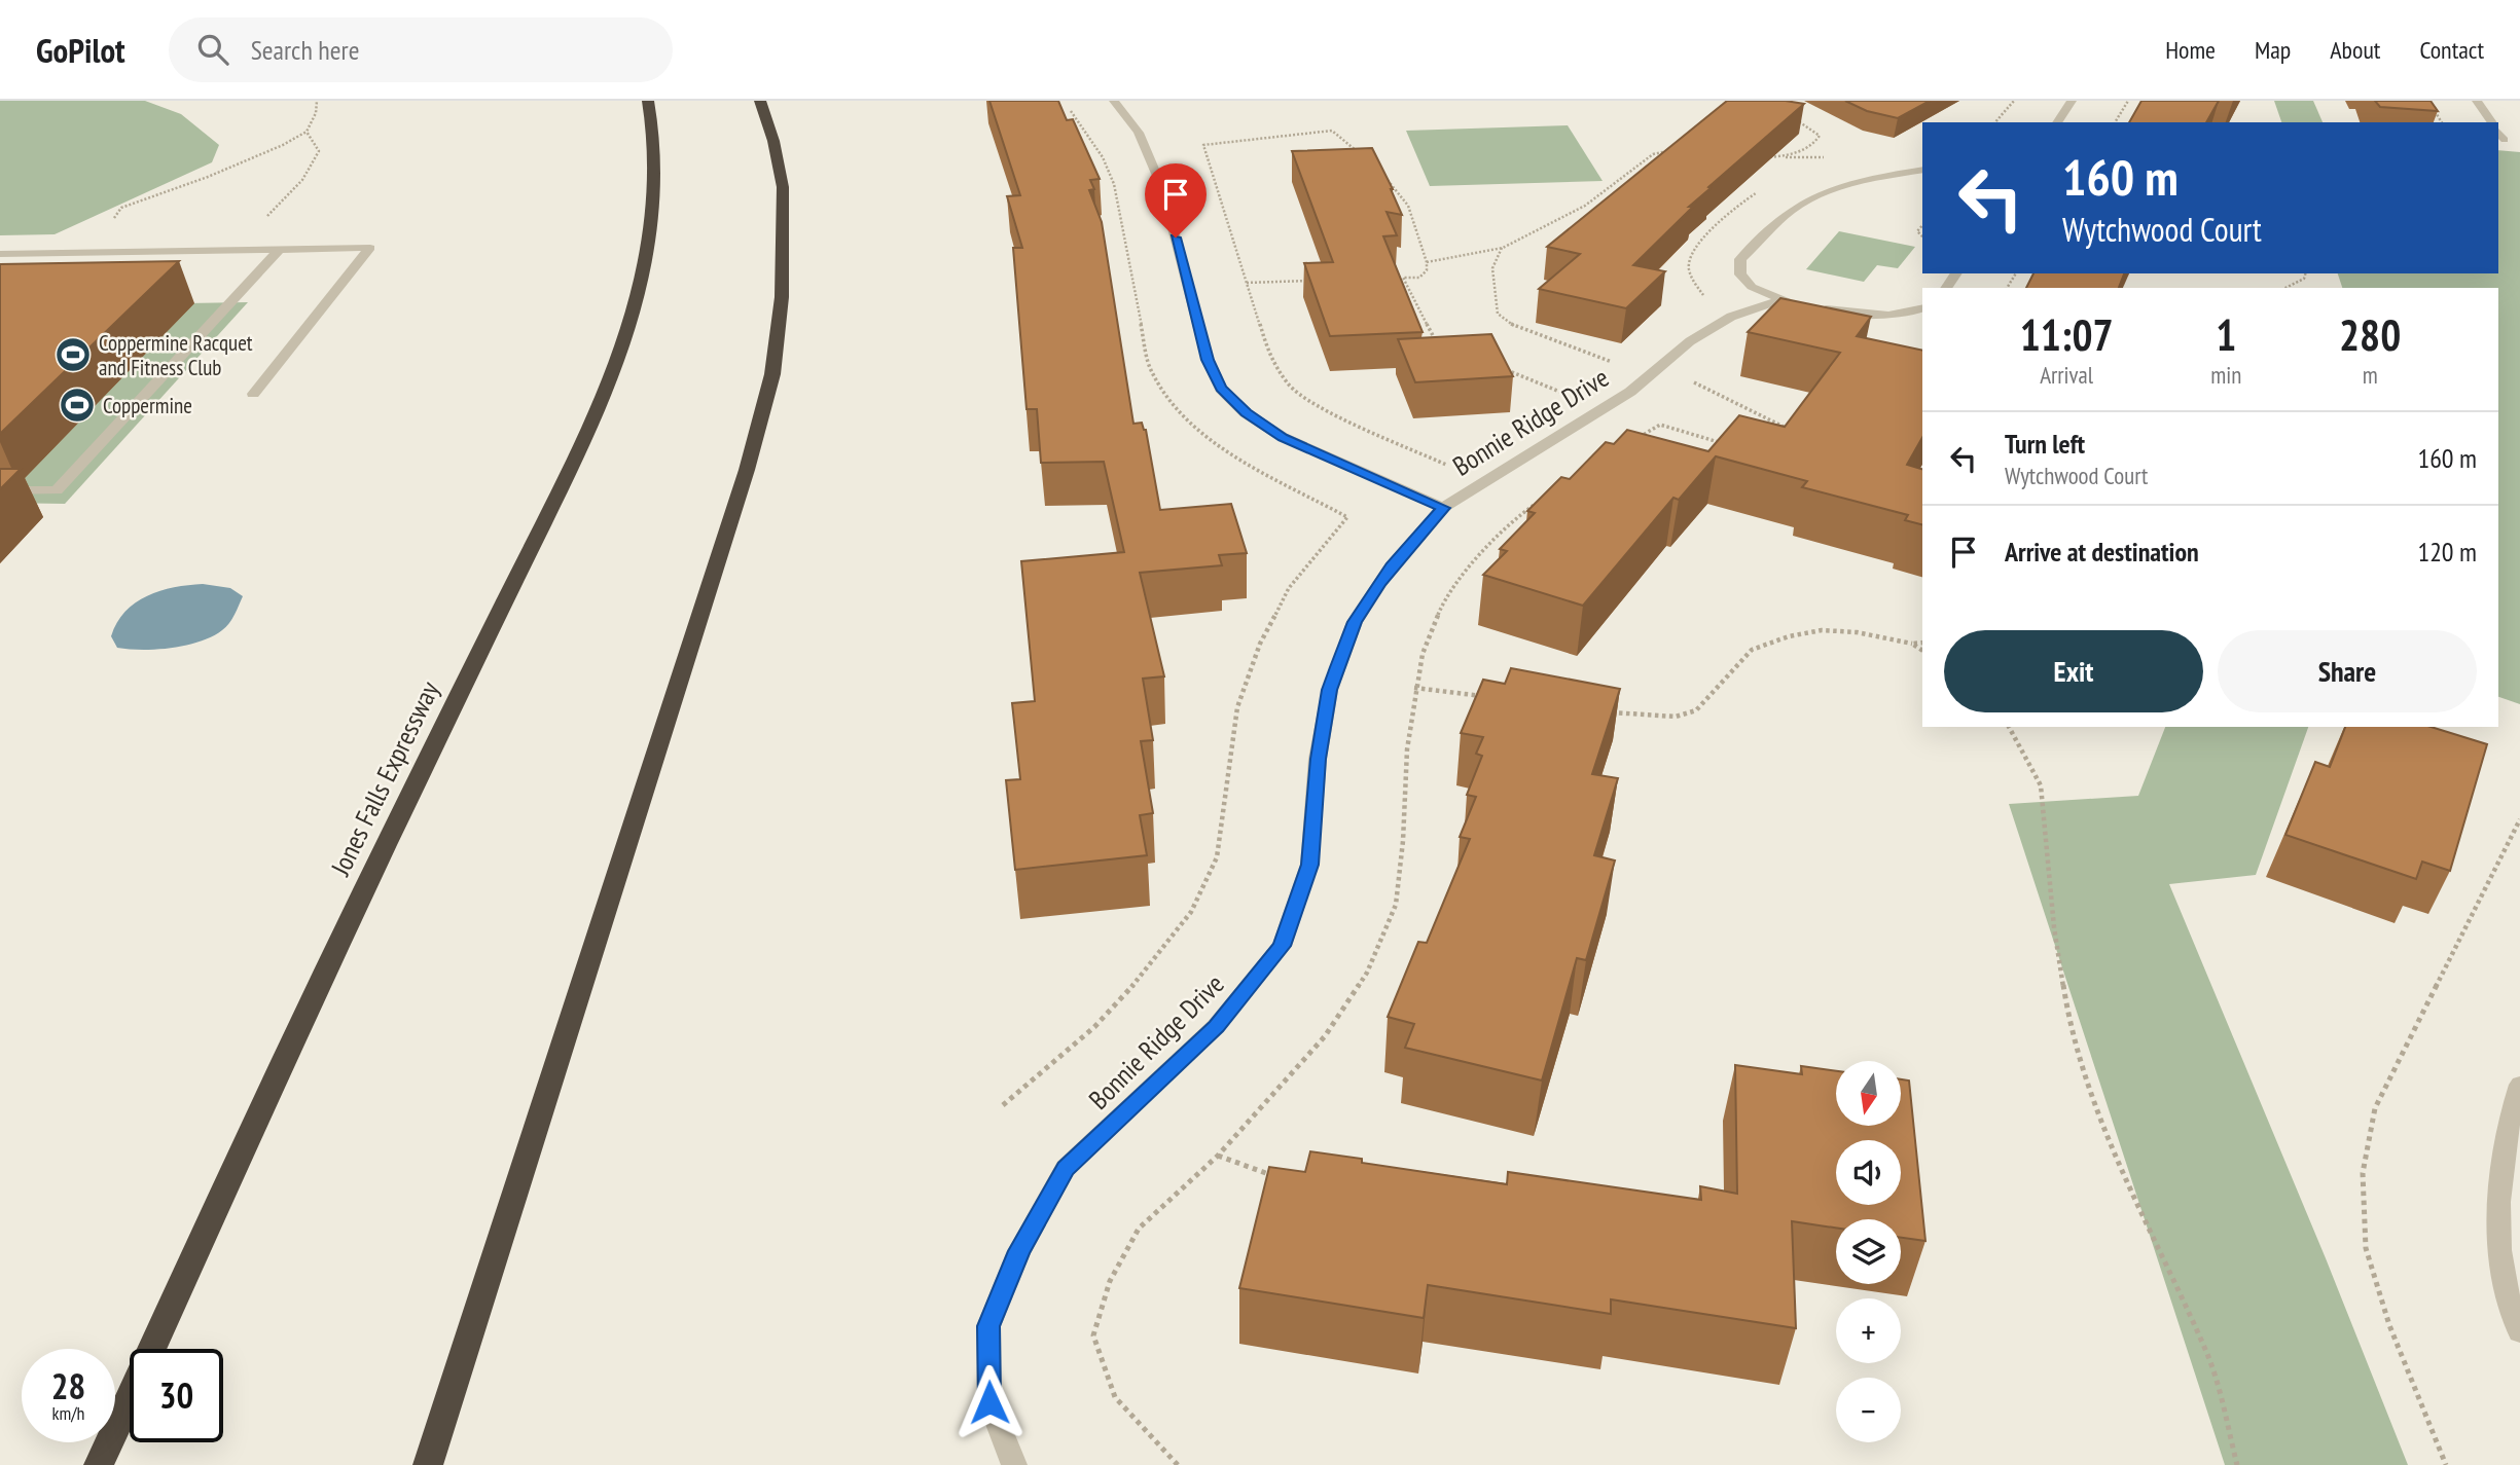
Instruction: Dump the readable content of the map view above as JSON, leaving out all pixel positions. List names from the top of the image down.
{
  "streets": {
    "highway": ["Jones Falls Expressway"],
    "street": ["Bonnie Ridge Drive"]
  },
  "places": {
    "sports": ["Coppermine Racquet and Fitness Club", "Coppermine"]
  },
  "north": "bottom",
  "page": {
    "header": "GoPilot",
    "search": "Search here",
    "nav": [
      "Home",
      "Map",
      "About",
      "Contact"
    ],
    "turn": ["160 m", "Wytchwood Court"],
    "eta": [
      "11:07",
      "Arrival",
      "1",
      "min",
      "280",
      "m"
    ],
    "list": [
      {
        "name": "Turn left",
        "note": "Wytchwood Court",
        "value": "160 m"
      },
      {
        "name": "Arrive at destination",
        "value": "120 m"
      }
    ],
    "buttons": ["Exit", "Share"],
    "map_buttons": ["+", "−"],
    "speed": "28 km/h",
    "limit": "30"
  }
}
